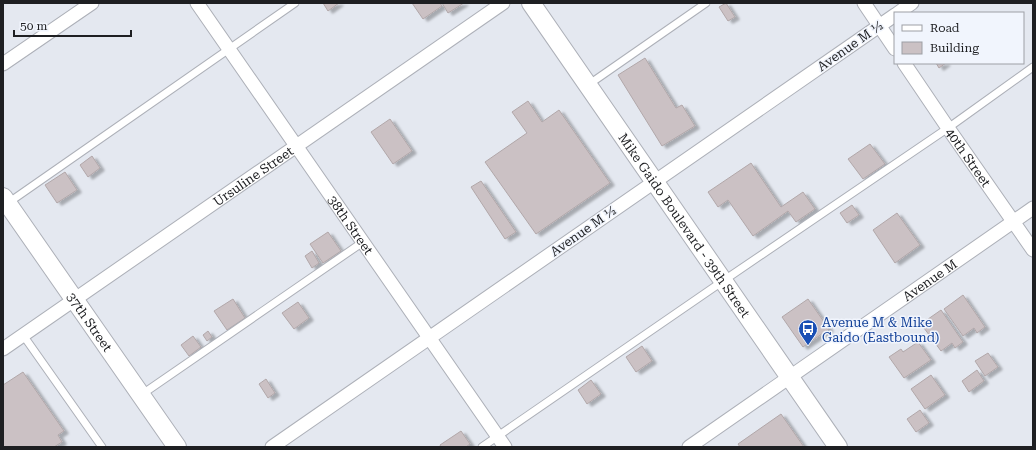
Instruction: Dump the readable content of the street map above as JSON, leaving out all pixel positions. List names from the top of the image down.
{
  "streets": {
    "main road": ["Mike Gaido Boulevard - 39th Street", "37th Street"],
    "street": [
      "Avenue M ½",
      "40th Street",
      "Ursuline Street",
      "38th Street",
      "Avenue M"
    ]
  },
  "crossings": [
    ["Avenue M ½", "38th Street"],
    ["Avenue M ½", "Mike Gaido Boulevard - 39th Street"],
    ["40th Street", "Avenue M"],
    ["Ursuline Street", "38th Street"],
    ["Ursuline Street", "37th Street"],
    ["Mike Gaido Boulevard - 39th Street", "Avenue M"]
  ],
  "places": {
    "bus stop": ["Avenue M & Mike Gaido (Eastbound)"]
  },
  "legend": ["Road", "Building"],
  "scale_bar": "50 m"
}
